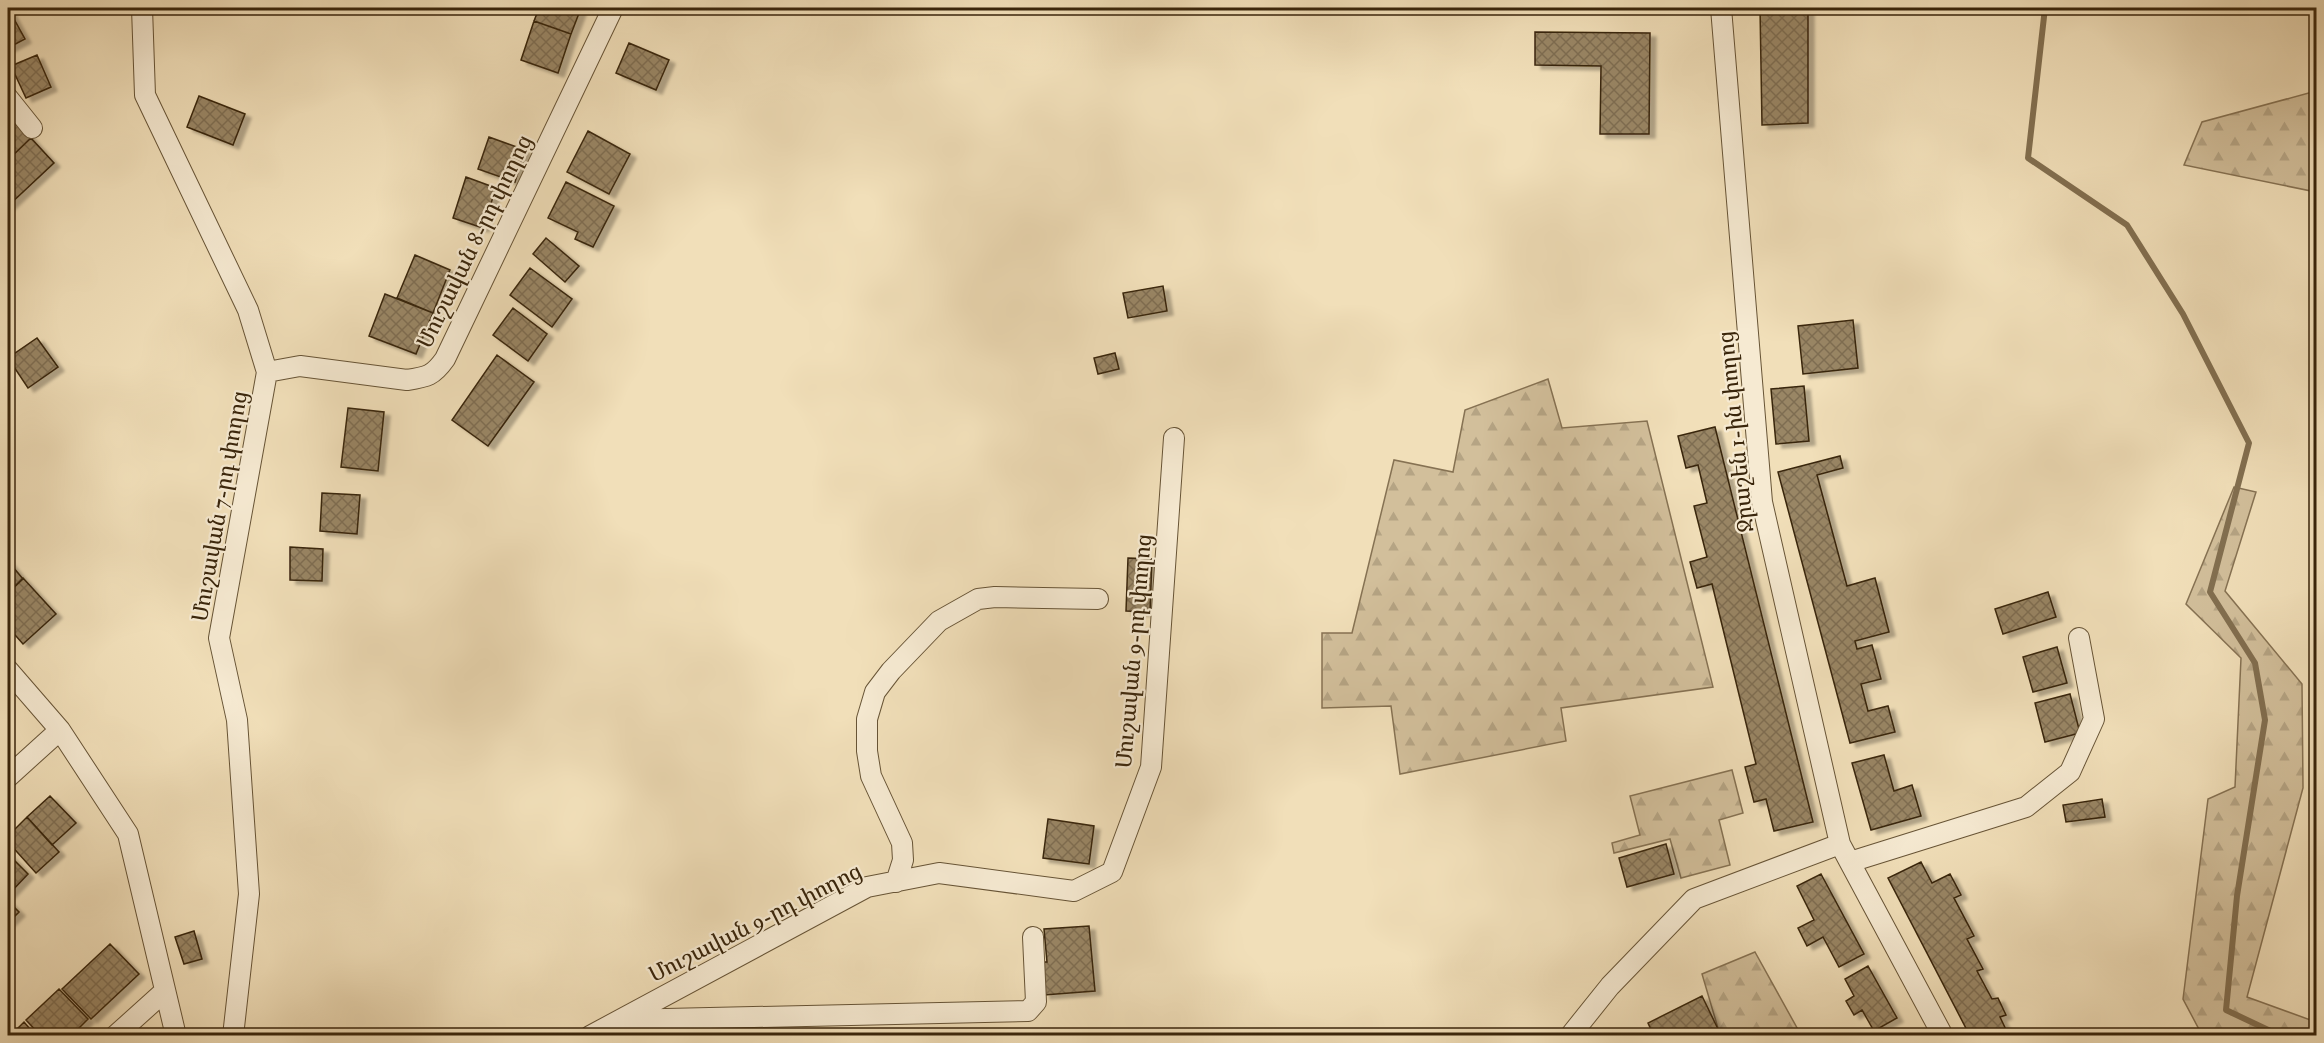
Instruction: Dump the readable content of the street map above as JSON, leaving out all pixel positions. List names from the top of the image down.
{
  "streets": {
    "street": [
      "Մուշավան 8-րդ փողոց",
      "Ջրաշեն 1-ին փողոց",
      "Մուշավան 7-րդ փողոց",
      "Մուշավան 9-րդ փողոց"
    ]
  },
  "crossings": [
    ["Մուշավան 8-րդ փողոց", "Մուշավան 7-րդ փողոց"]
  ]
}
